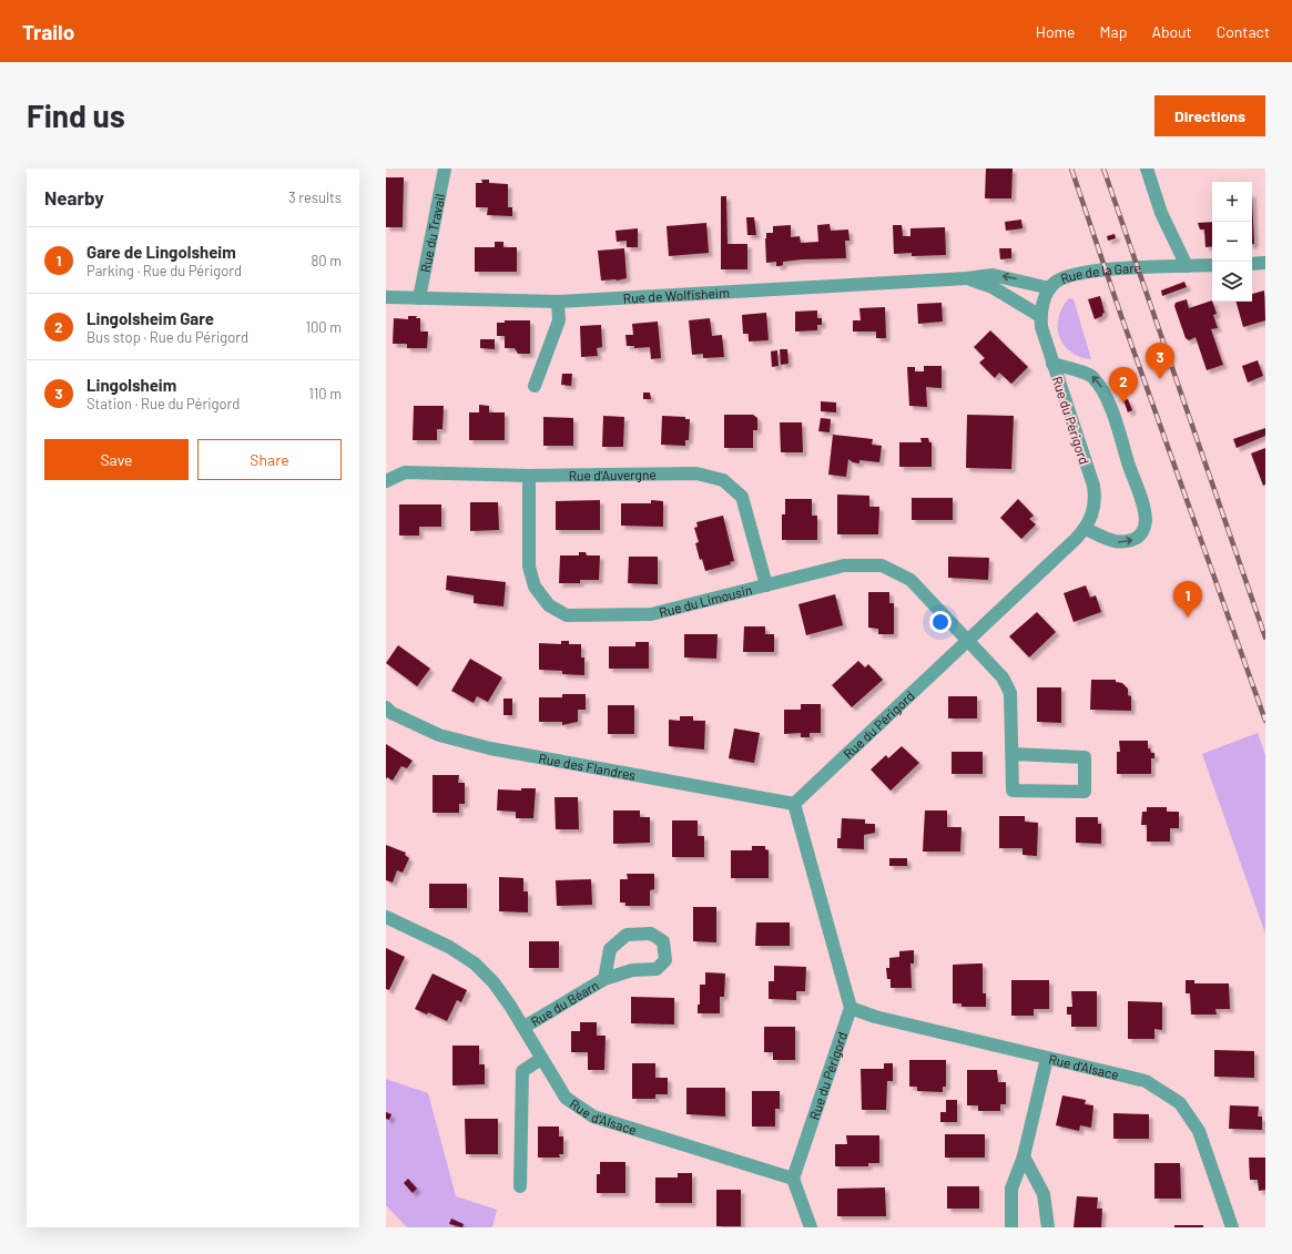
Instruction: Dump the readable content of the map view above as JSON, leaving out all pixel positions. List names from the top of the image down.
{
  "streets": {
    "street": [
      "Rue du Travail",
      "Rue de la Gare",
      "Rue de Wolfisheim",
      "Rue du Périgord",
      "Rue d'Auvergne",
      "Rue du Limousin",
      "Rue des Flandres",
      "Rue du Béarn",
      "Rue d'Alsace"
    ]
  },
  "crossings": [
    ["Rue du Travail", "Rue de Wolfisheim"],
    ["Rue de la Gare", "Rue de Wolfisheim"],
    ["Rue de la Gare", "Rue du Périgord"],
    ["Rue de Wolfisheim", "Rue du Périgord"],
    ["Rue du Périgord", "Rue du Limousin"],
    ["Rue du Périgord", "Rue des Flandres"],
    ["Rue du Périgord", "Rue d'Alsace"],
    ["Rue d'Auvergne", "Rue du Limousin"],
    ["Rue du Béarn", "Rue d'Alsace"]
  ],
  "page": {
    "header": "Trailo",
    "nav": [
      "Home",
      "Map",
      "About",
      "Contact"
    ],
    "buttons": [
      "Directions",
      ["Save", "Share"]
    ],
    "title": "Find us",
    "heading": ["Nearby", "3 results"],
    "map_buttons": ["+", "−"],
    "list": [
      {
        "mark": "1",
        "name": "Gare de Lingolsheim",
        "note": "Parking · Rue du Périgord",
        "value": "80 m"
      },
      {
        "mark": "2",
        "name": "Lingolsheim Gare",
        "note": "Bus stop · Rue du Périgord",
        "value": "100 m"
      },
      {
        "mark": "3",
        "name": "Lingolsheim",
        "note": "Station · Rue du Périgord",
        "value": "110 m"
      }
    ],
    "pins": ["3", "2", "1"]
  }
}
